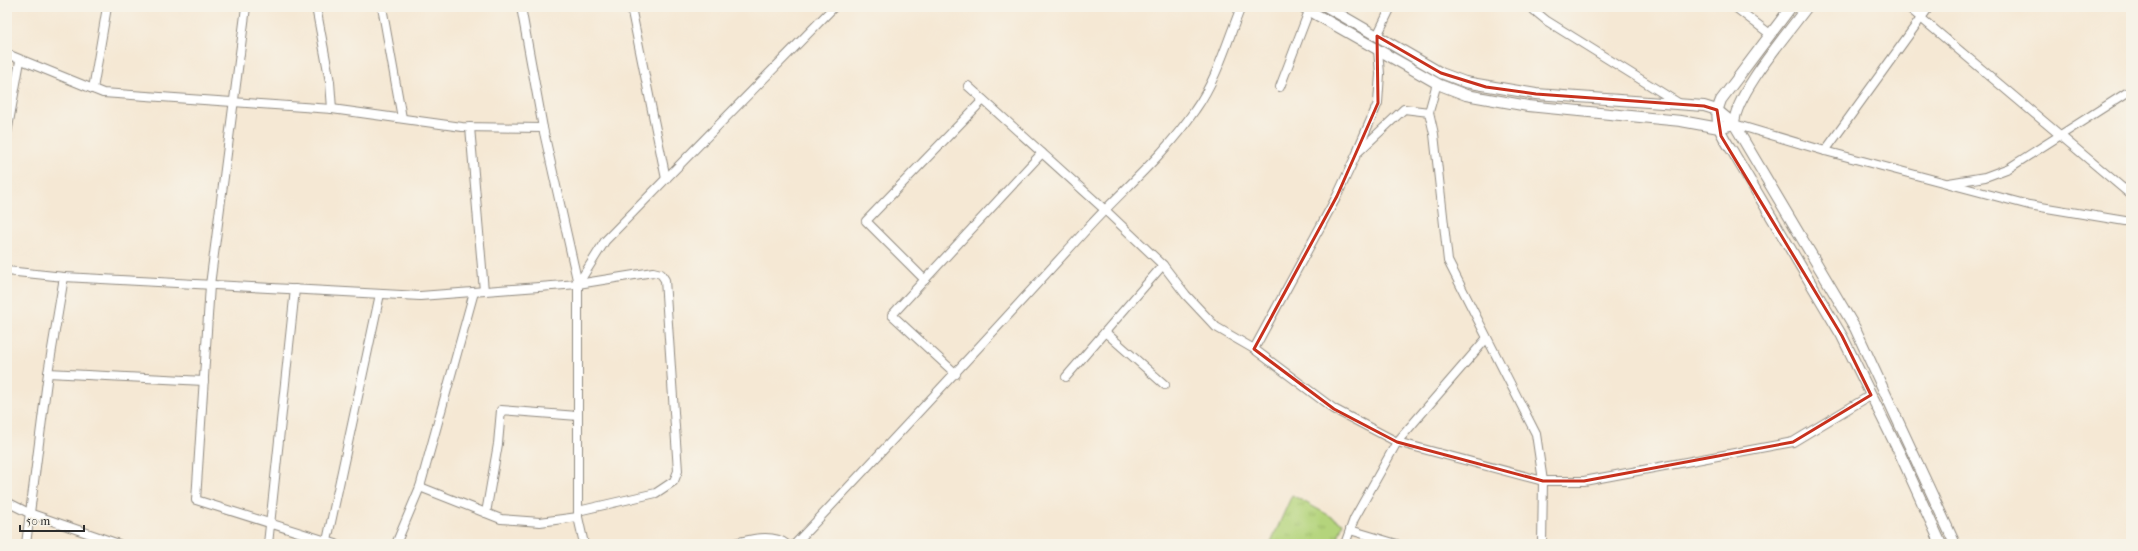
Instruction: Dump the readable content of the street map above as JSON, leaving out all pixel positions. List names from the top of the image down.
{
  "scale_bar": "50 m"
}
